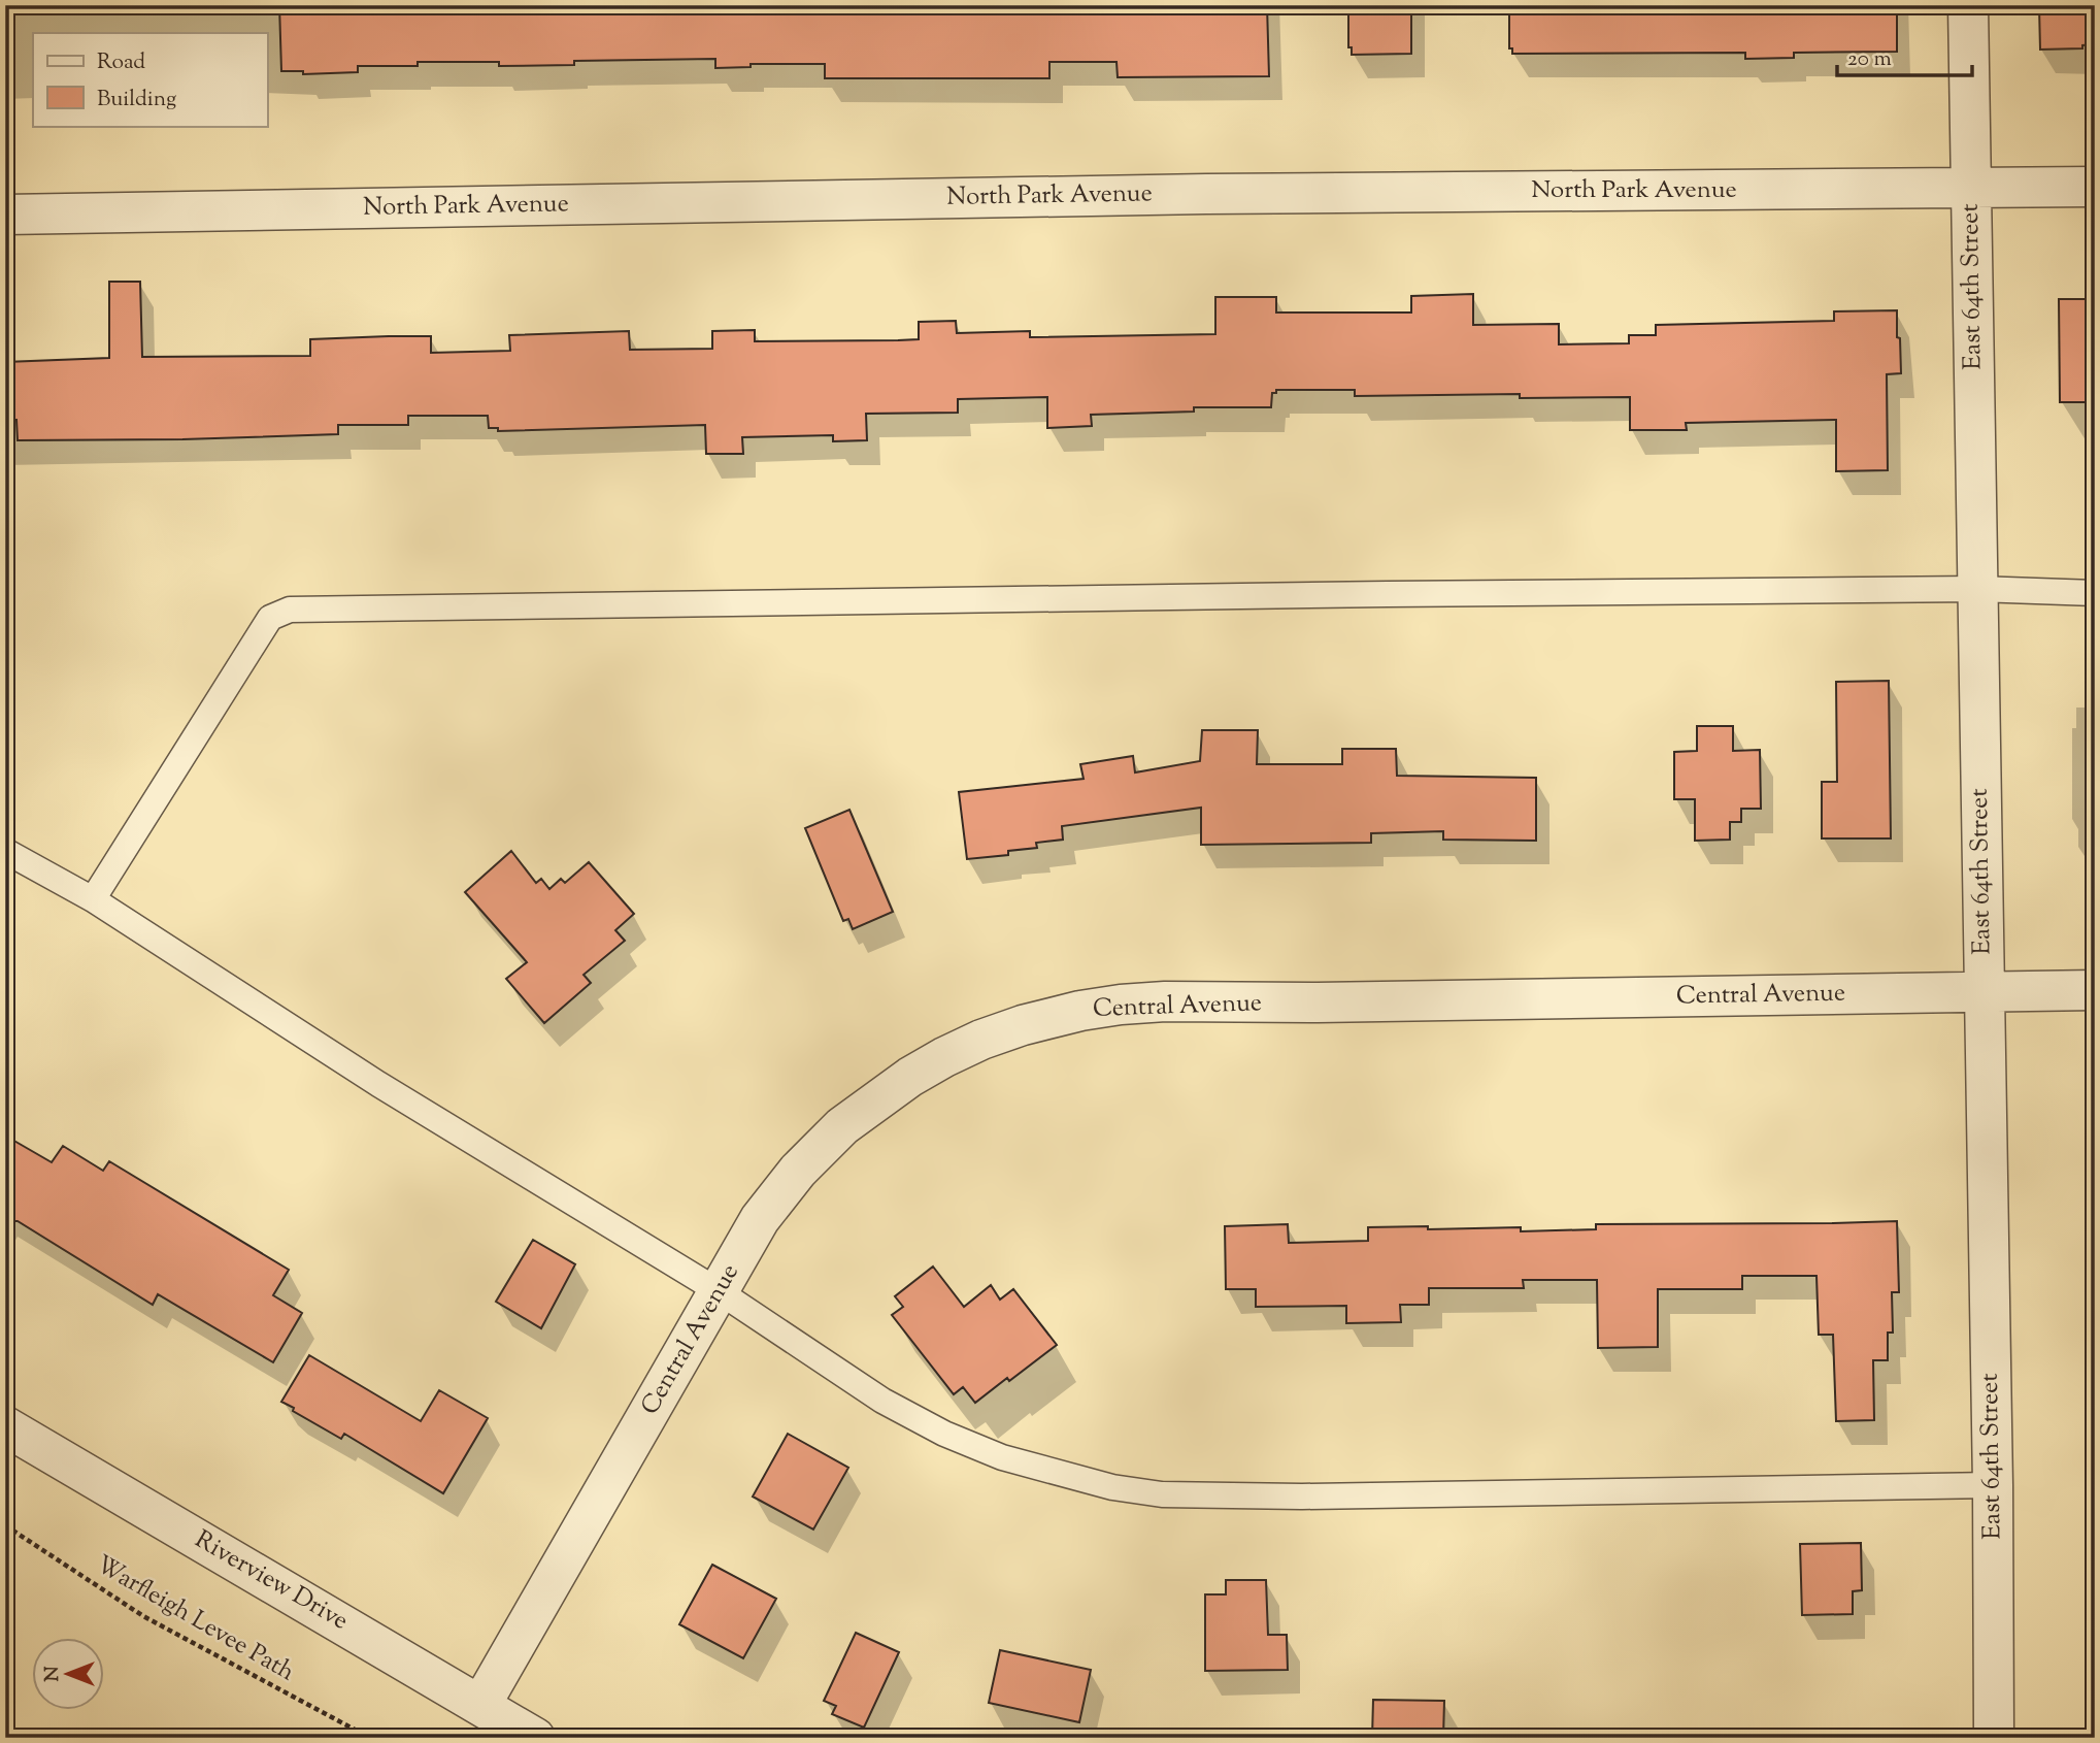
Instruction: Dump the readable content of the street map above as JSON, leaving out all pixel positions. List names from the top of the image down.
{
  "streets": {
    "street": [
      "North Park Avenue",
      "East 64th Street",
      "Central Avenue",
      "Riverview Drive"
    ],
    "path": ["Warfleigh Levee Path"]
  },
  "crossings": [
    ["North Park Avenue", "East 64th Street"],
    ["East 64th Street", "Central Avenue"],
    ["Central Avenue", "Riverview Drive"]
  ],
  "legend": ["Road", "Building"],
  "scale_bar": "20 m",
  "north": "left"
}
